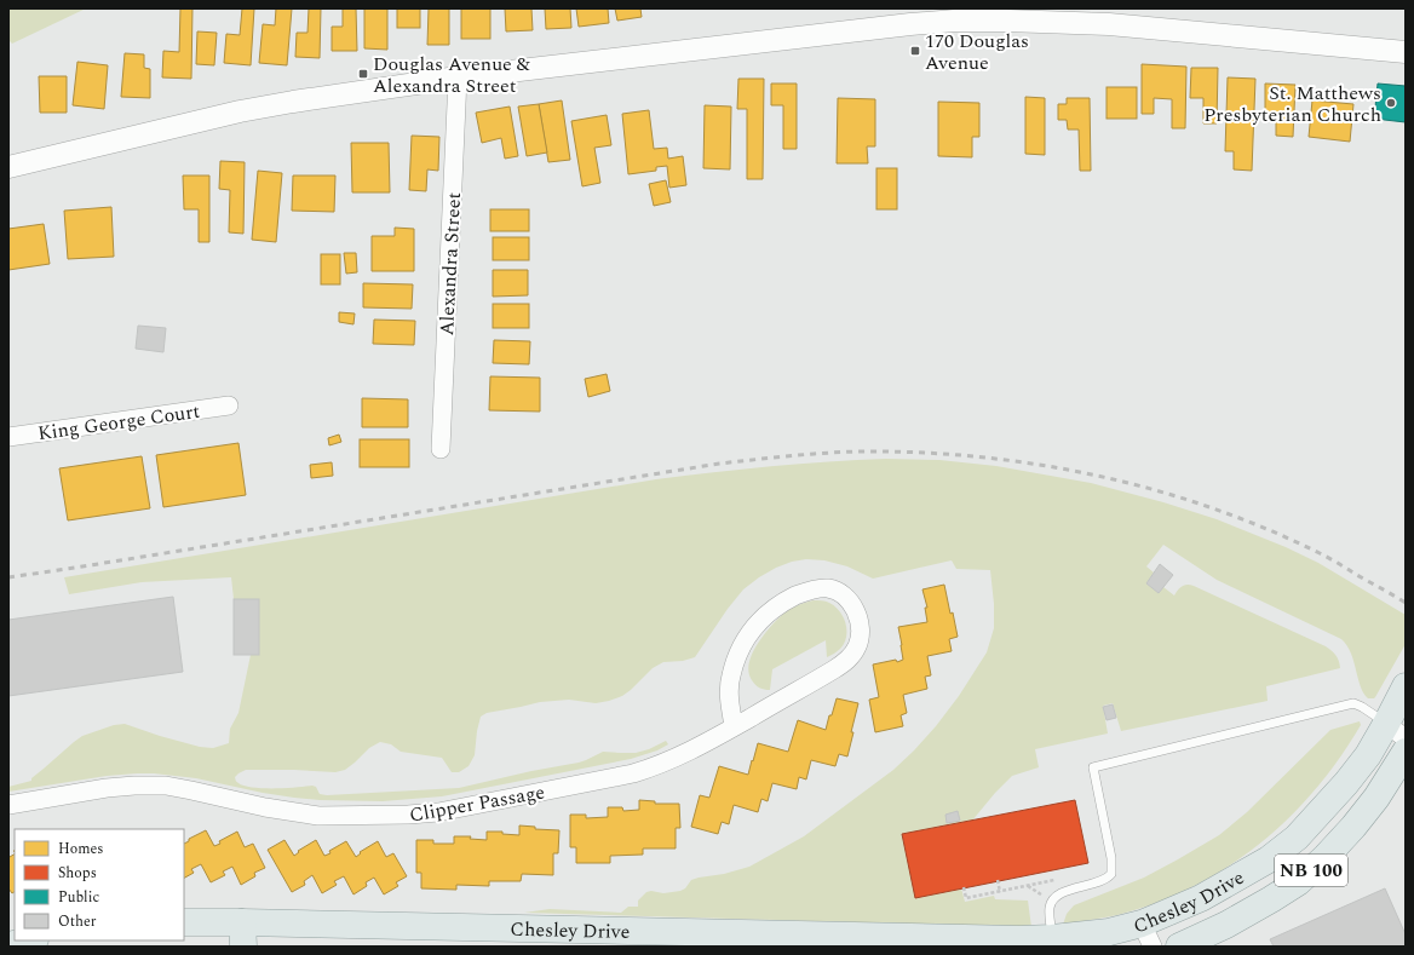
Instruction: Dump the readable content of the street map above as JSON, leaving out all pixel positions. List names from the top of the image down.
{
  "streets": {
    "main road": ["NB 100", "Chesley Drive"],
    "street": ["Alexandra Street", "King George Court", "Clipper Passage"]
  },
  "places": {
    "transit": ["170 Douglas Avenue", "Douglas Avenue & Alexandra Street"],
    "other": ["St. Matthews Presbyterian Church"]
  },
  "legend": [
    "Homes",
    "Shops",
    "Public",
    "Other"
  ]
}
